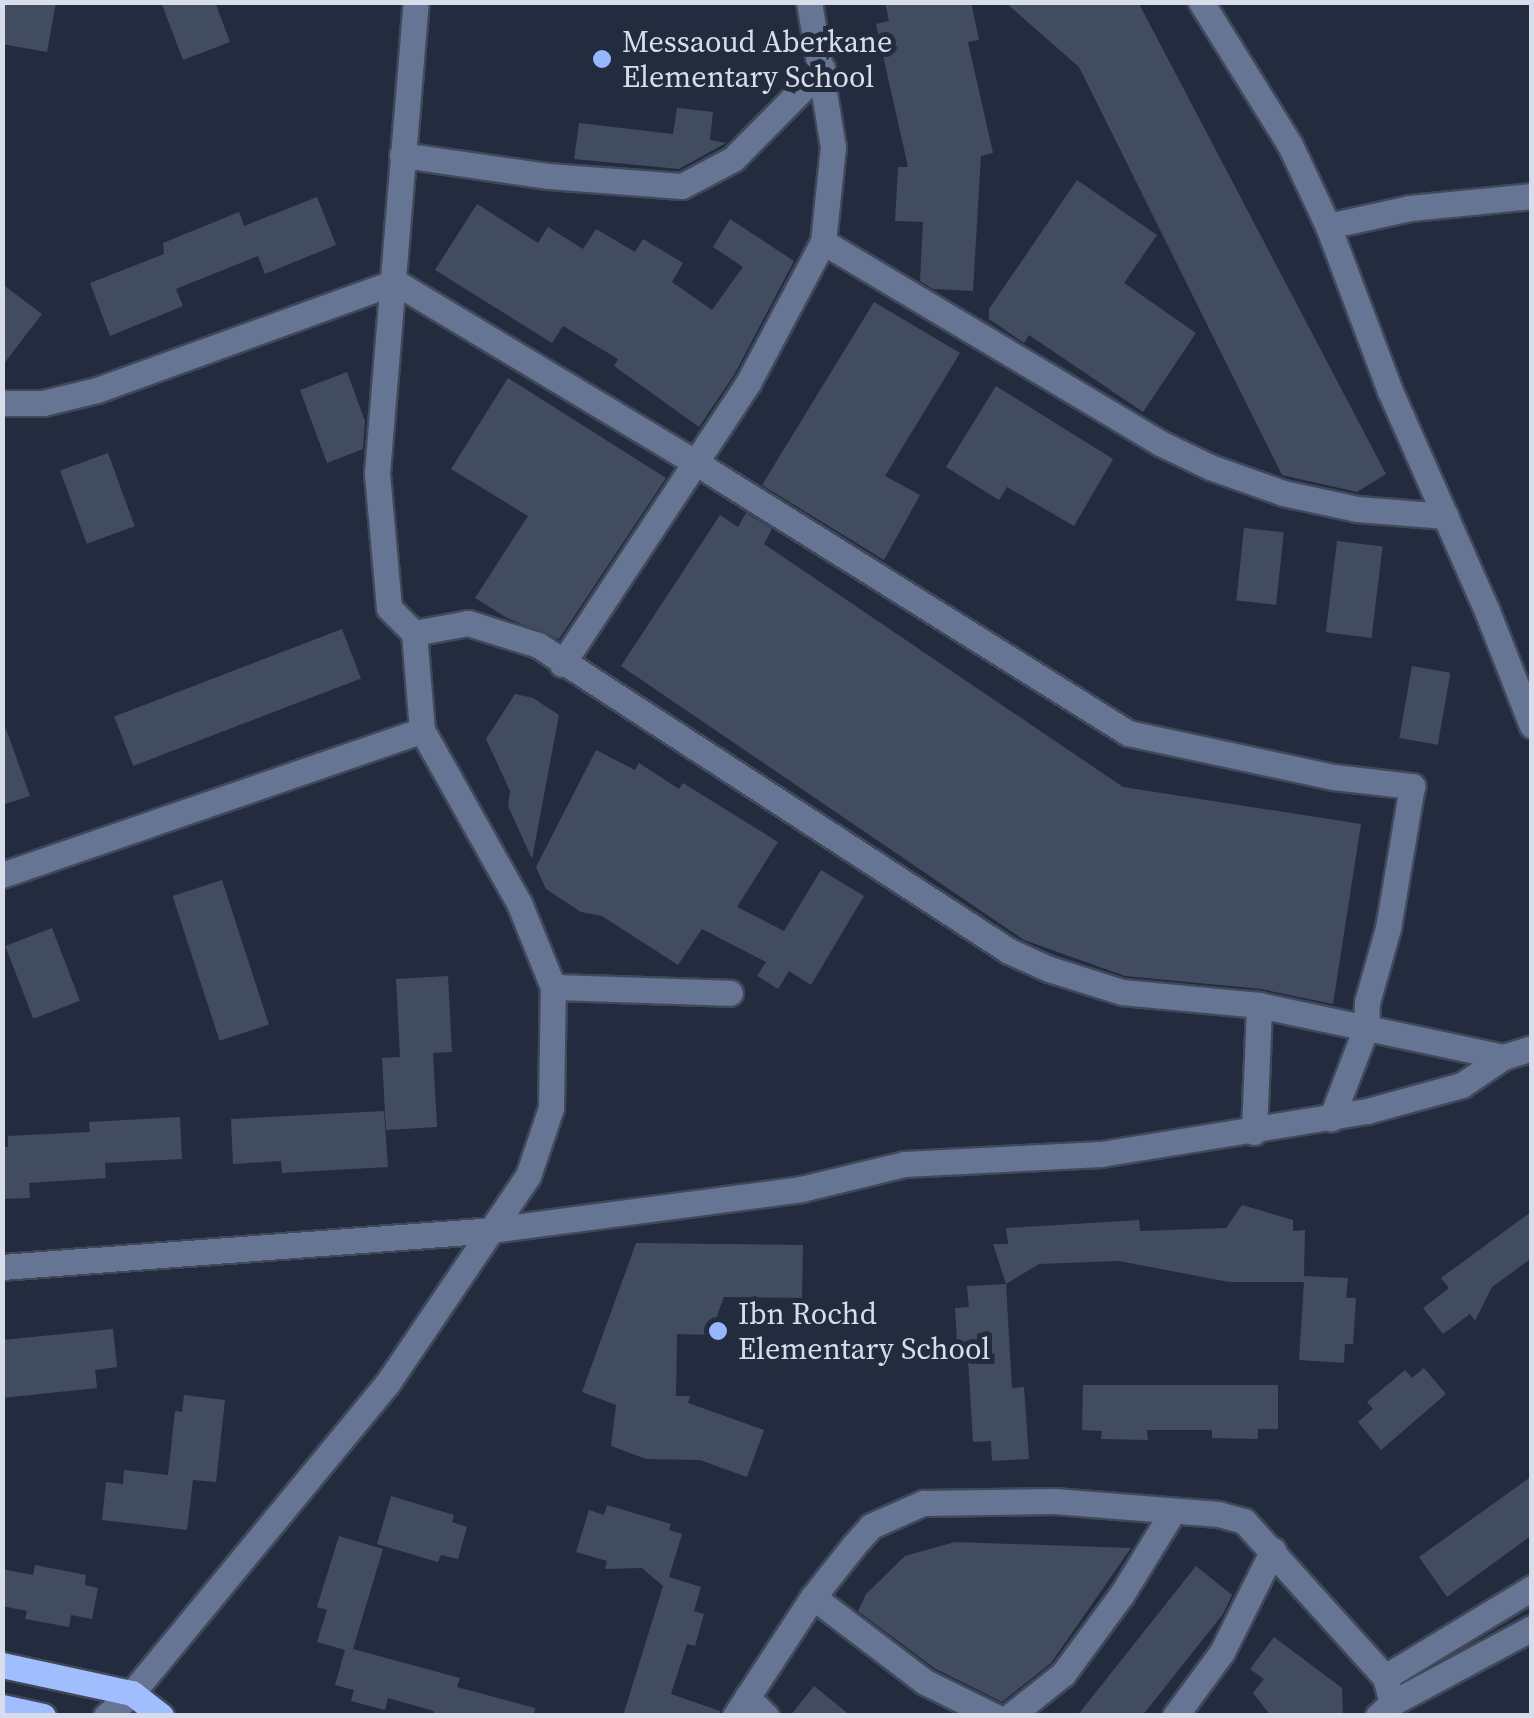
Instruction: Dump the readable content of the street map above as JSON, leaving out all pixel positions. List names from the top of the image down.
{
  "places": ["Messaoud Aberkane Elementary School", "Ibn Rochd Elementary School"]
}
